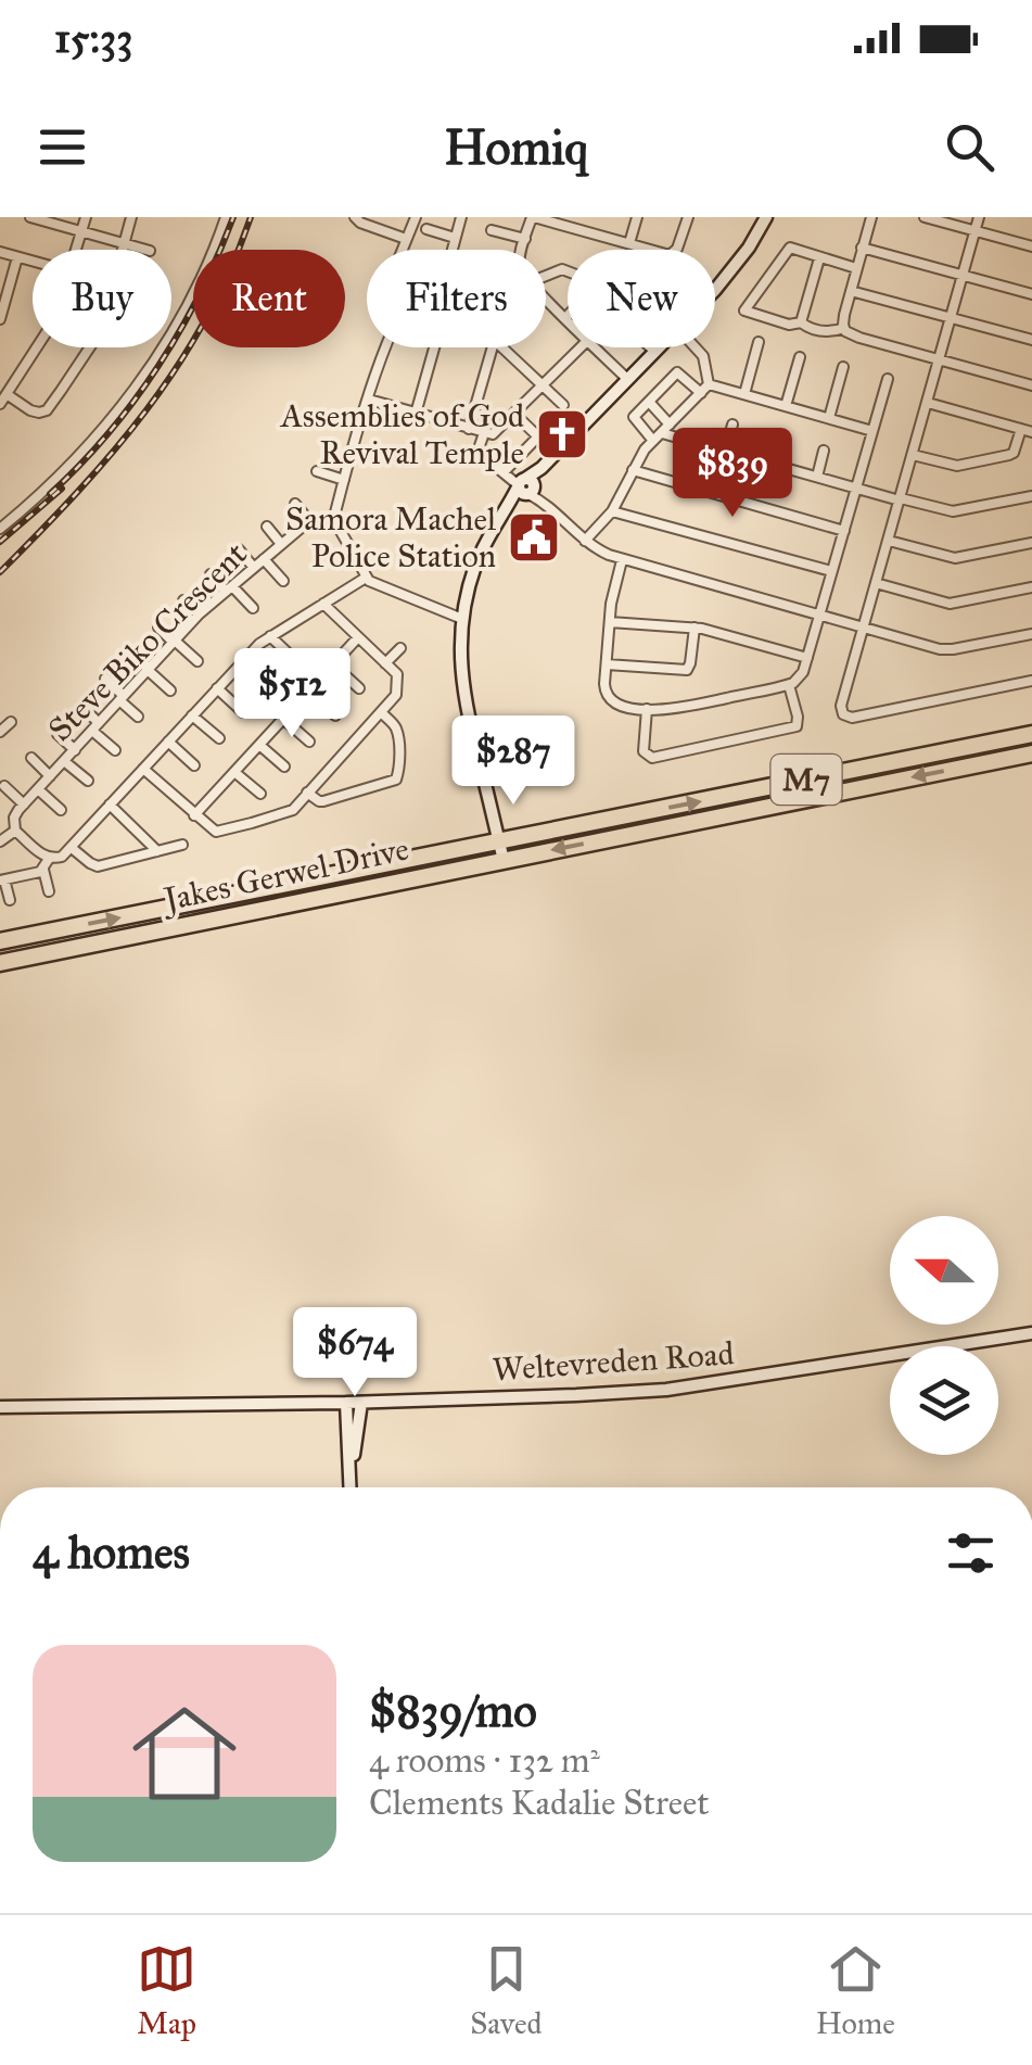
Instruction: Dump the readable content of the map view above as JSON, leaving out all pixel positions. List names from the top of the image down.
{
  "streets": {
    "highway": ["M7", "Jakes Gerwel Drive"],
    "street": ["Steve Biko Crescent", "Weltevreden Road"]
  },
  "places": {
    "church": ["Assemblies of God Revival Temple"],
    "public building": ["Samora Machel Police Station"]
  },
  "north": "left",
  "page": {
    "status": "15:33",
    "header": "Homiq",
    "chip": [
      "Buy",
      "Rent",
      "Filters",
      "New"
    ],
    "price": [
      "$839",
      "$512",
      "$287",
      "$674"
    ],
    "heading": "4 homes",
    "list": [
      {
        "name": "$839/mo",
        "note": "4 rooms · 132 m² · Clements Kadalie Street"
      }
    ],
    "tabs": ["Map", "Saved", "Home"]
  }
}
